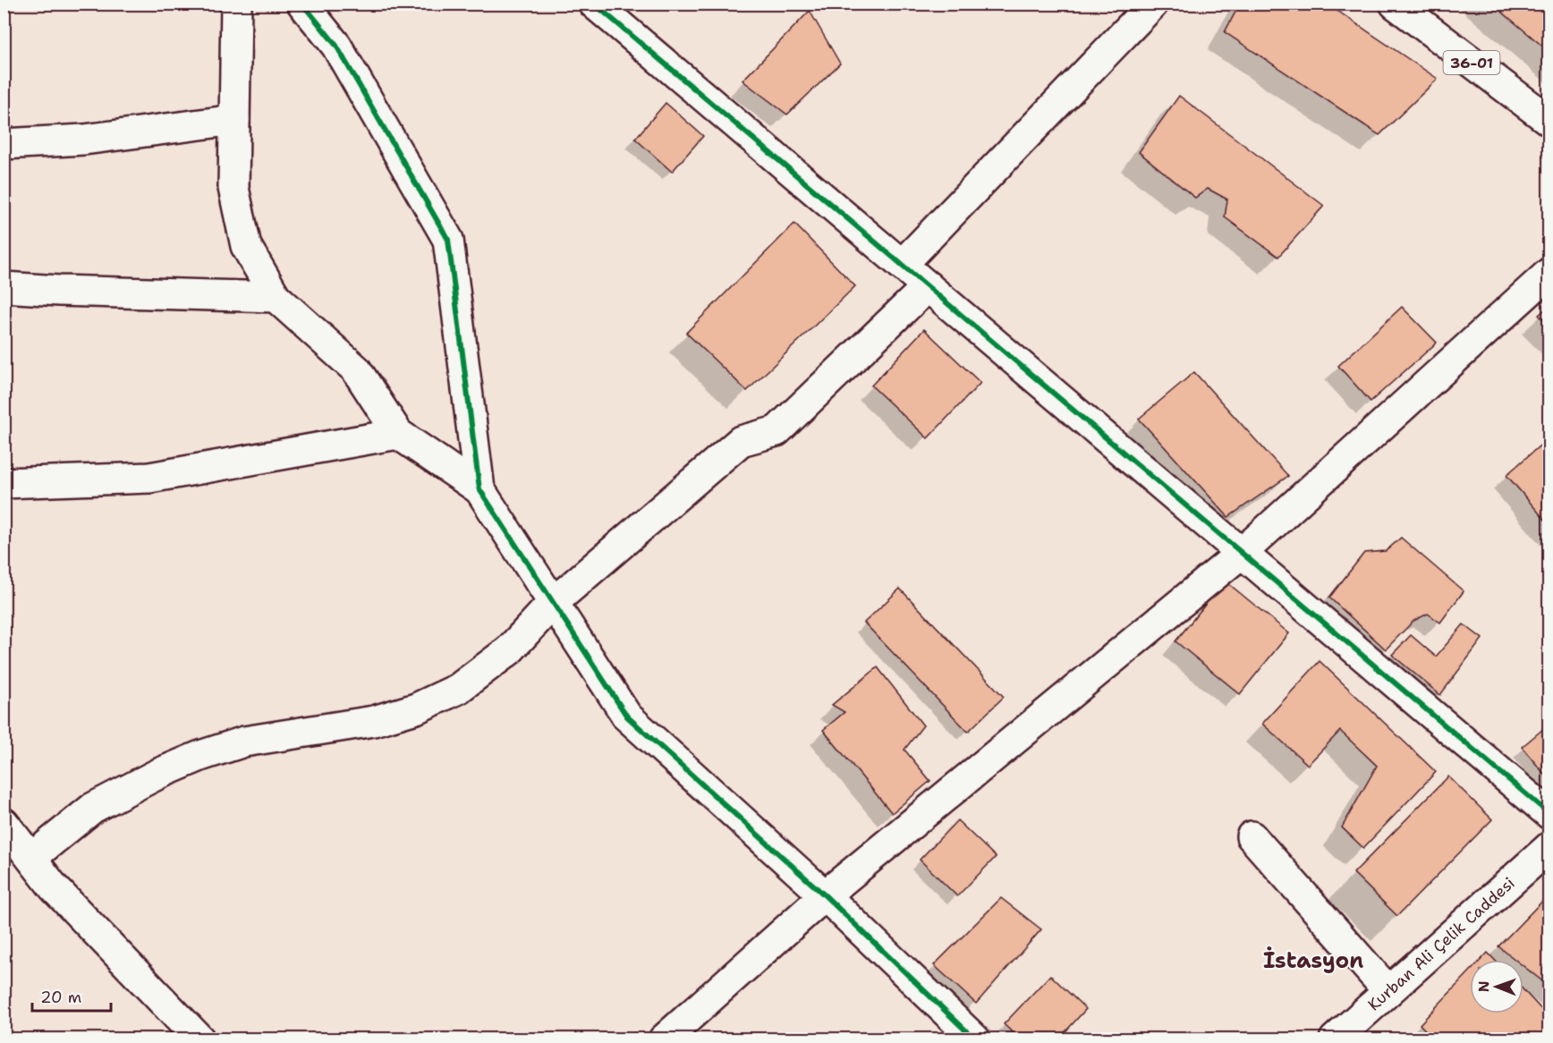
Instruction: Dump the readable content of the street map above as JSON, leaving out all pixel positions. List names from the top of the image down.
{
  "streets": {
    "street": ["36-01", "Kurban Ali Çelik Caddesi"]
  },
  "districts": ["İstasyon"],
  "scale_bar": "20 m",
  "north": "left"
}
